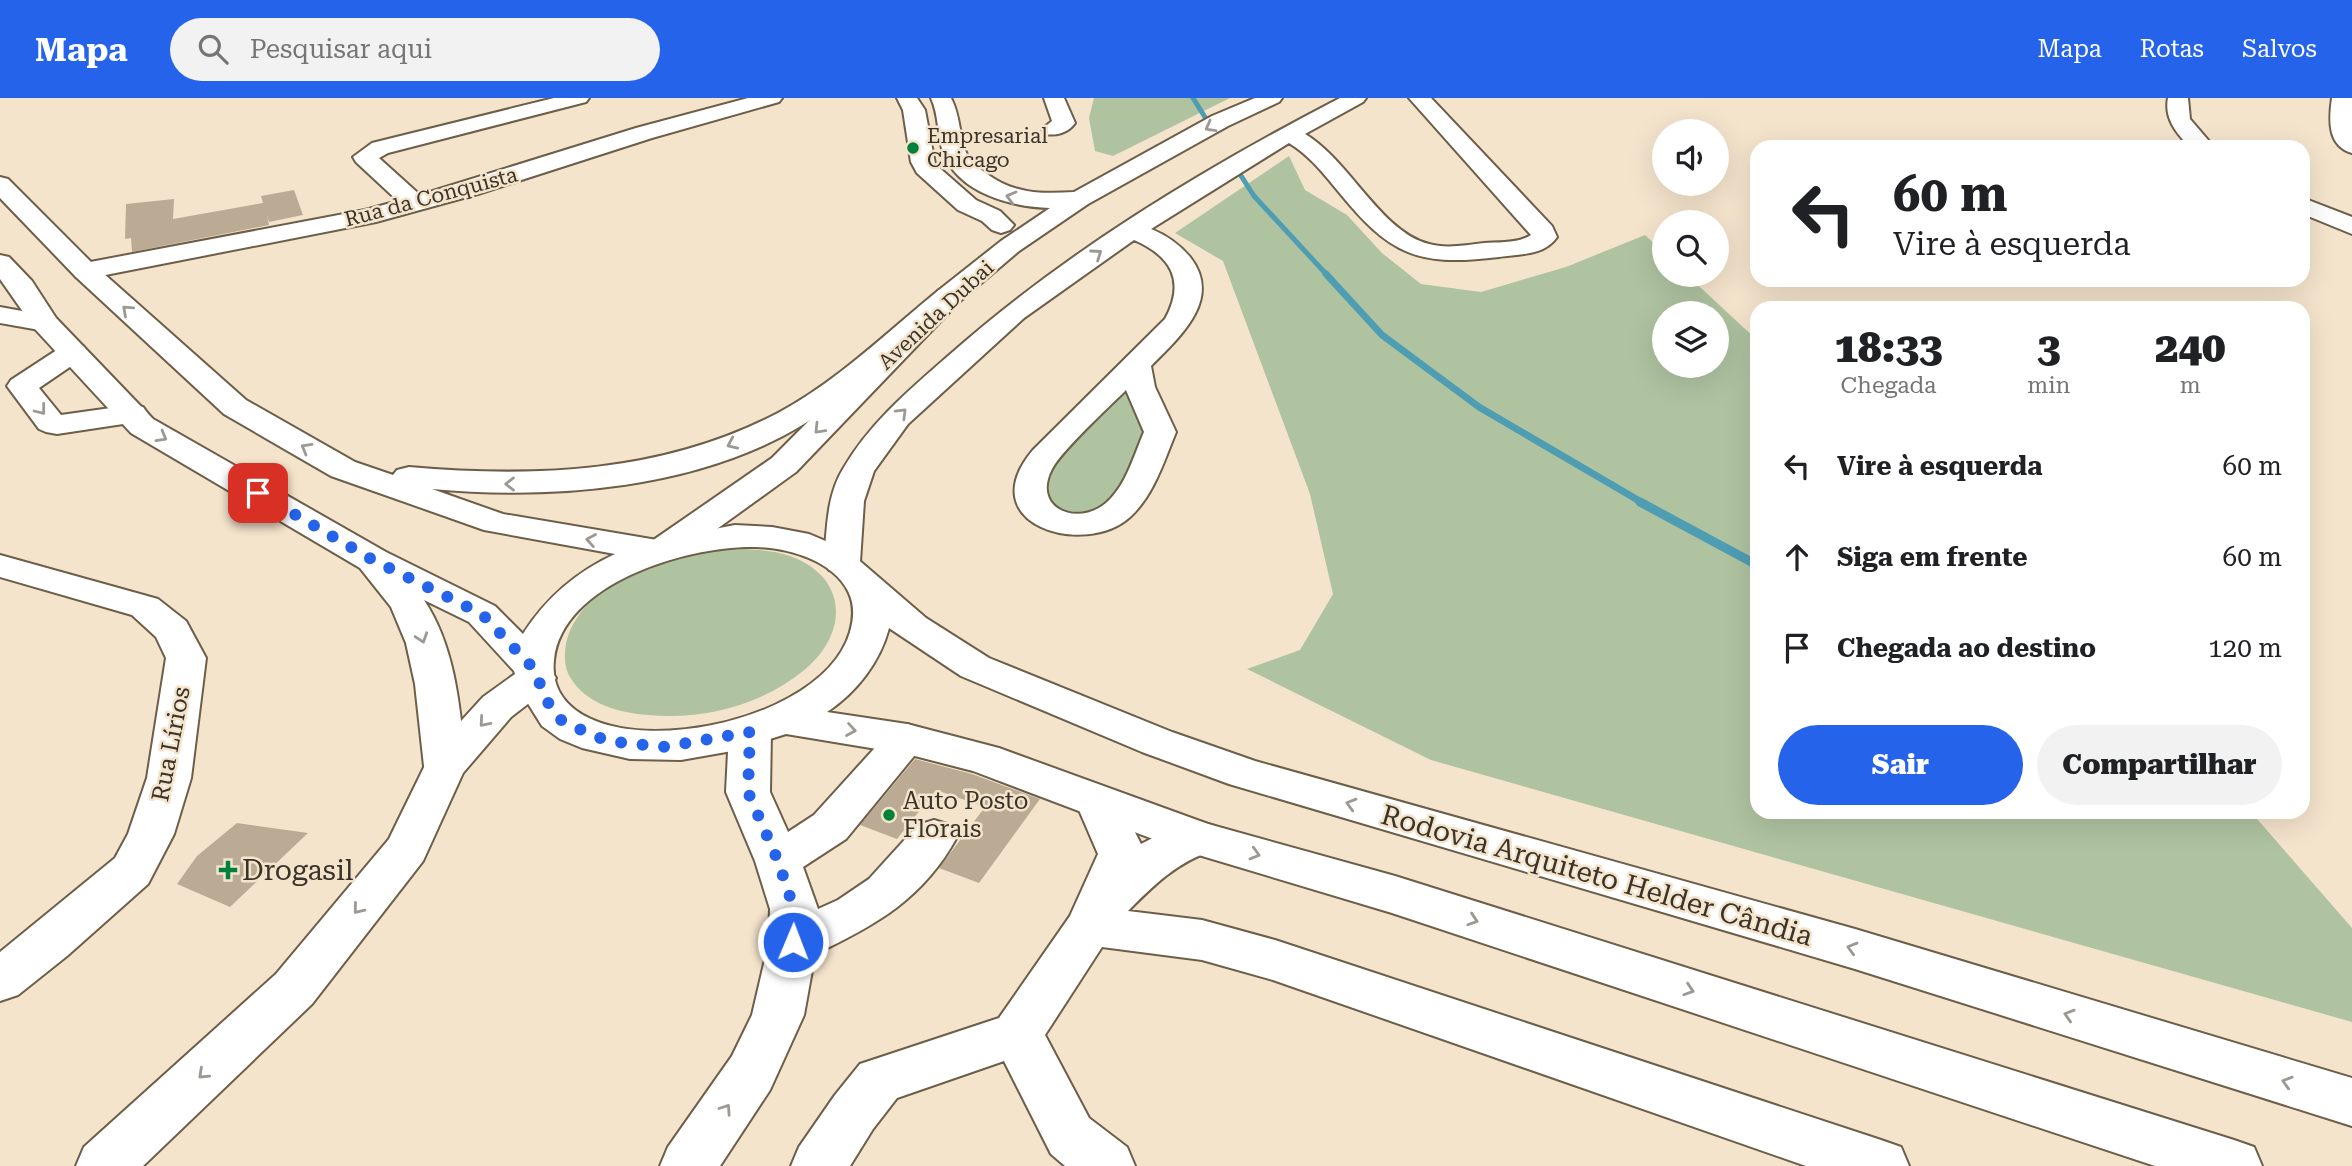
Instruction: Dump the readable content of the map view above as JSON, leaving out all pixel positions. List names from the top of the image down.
{
  "streets": {
    "main road": [
      "Rua da Conquista",
      "Avenida Dubai",
      "Rua Lírios",
      "Rodovia Arquiteto Helder Cândia"
    ]
  },
  "crossings": [
    ["Avenida Dubai", "Rodovia Arquiteto Helder Cândia"]
  ],
  "places": {
    "other": ["Empresarial Chicago", "Auto Posto Florais"],
    "health": ["Drogasil"]
  },
  "page": {
    "header": "Mapa",
    "search": "Pesquisar aqui",
    "nav": ["Mapa", "Rotas", "Salvos"],
    "turn": ["60 m", "Vire à esquerda"],
    "eta": [
      "18:33",
      "Chegada",
      "3",
      "min",
      "240",
      "m"
    ],
    "list": [
      {
        "name": "Vire à esquerda",
        "value": "60 m"
      },
      {
        "name": "Siga em frente",
        "value": "60 m"
      },
      {
        "name": "Chegada ao destino",
        "value": "120 m"
      }
    ],
    "buttons": ["Sair", "Compartilhar"]
  }
}
